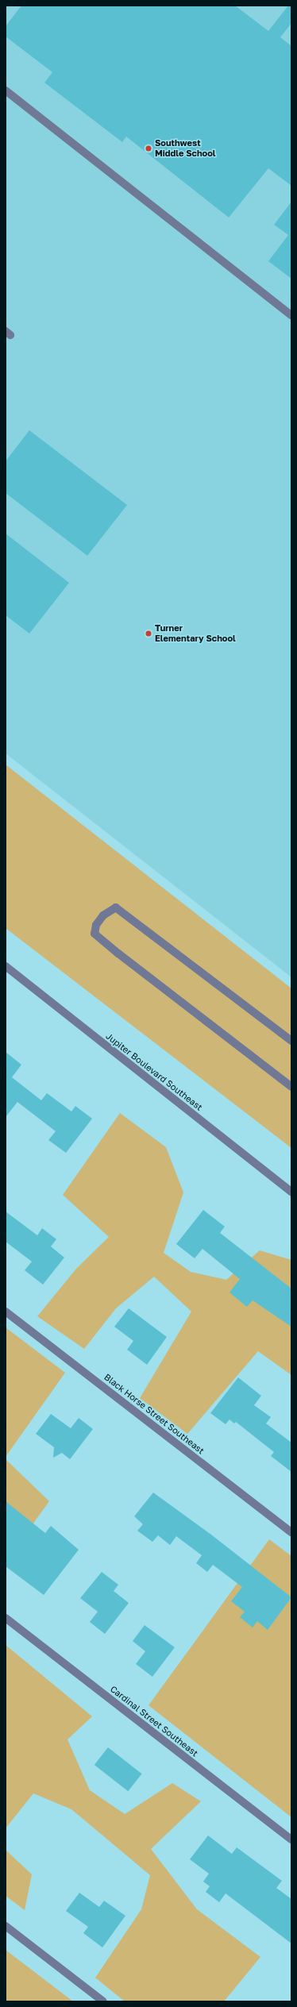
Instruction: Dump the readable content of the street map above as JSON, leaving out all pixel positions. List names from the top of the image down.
{
  "streets": {
    "street": ["Jupiter Boulevard Southeast", "Black Horse Street Southeast", "Cardinal Street Southeast"]
  },
  "places": ["Southwest Middle School", "Turner Elementary School"]
}
